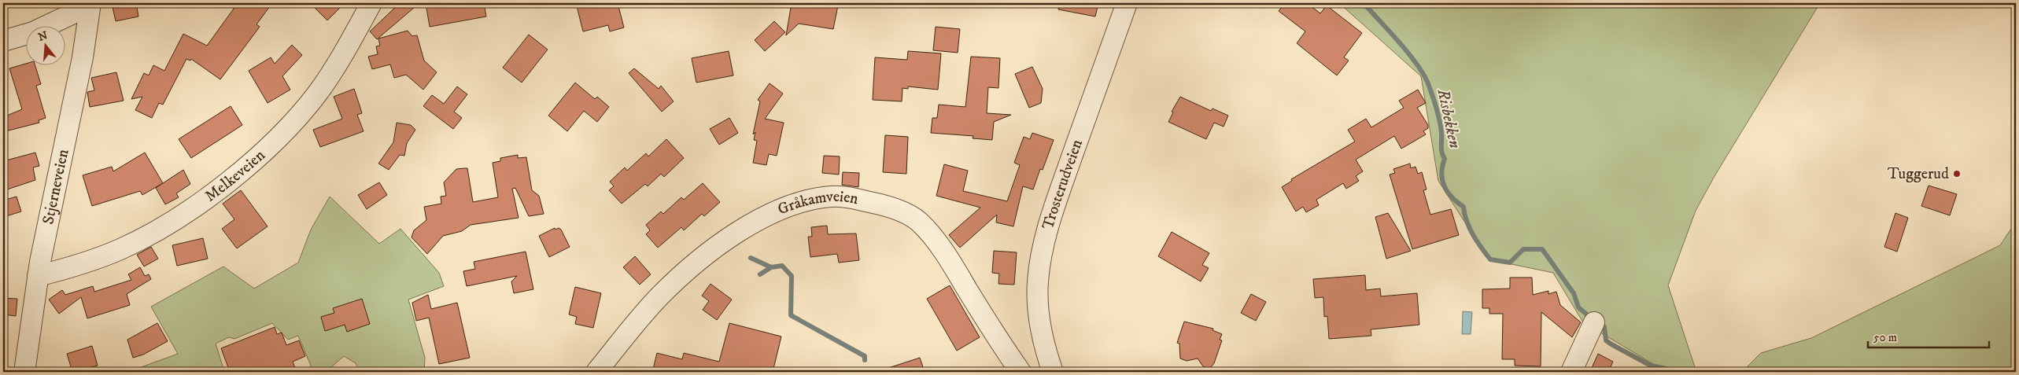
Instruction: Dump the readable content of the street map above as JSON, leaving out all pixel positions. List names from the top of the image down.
{
  "streets": {
    "street": [
      "Melkeveien",
      "Trosterudveien",
      "Stjerneveien",
      "Gråkamveien"
    ]
  },
  "crossings": [
    ["Melkeveien", "Stjerneveien"]
  ],
  "water": ["Risbekken"],
  "places": ["Tuggerud"],
  "scale_bar": "50 m",
  "north": "top"
}
